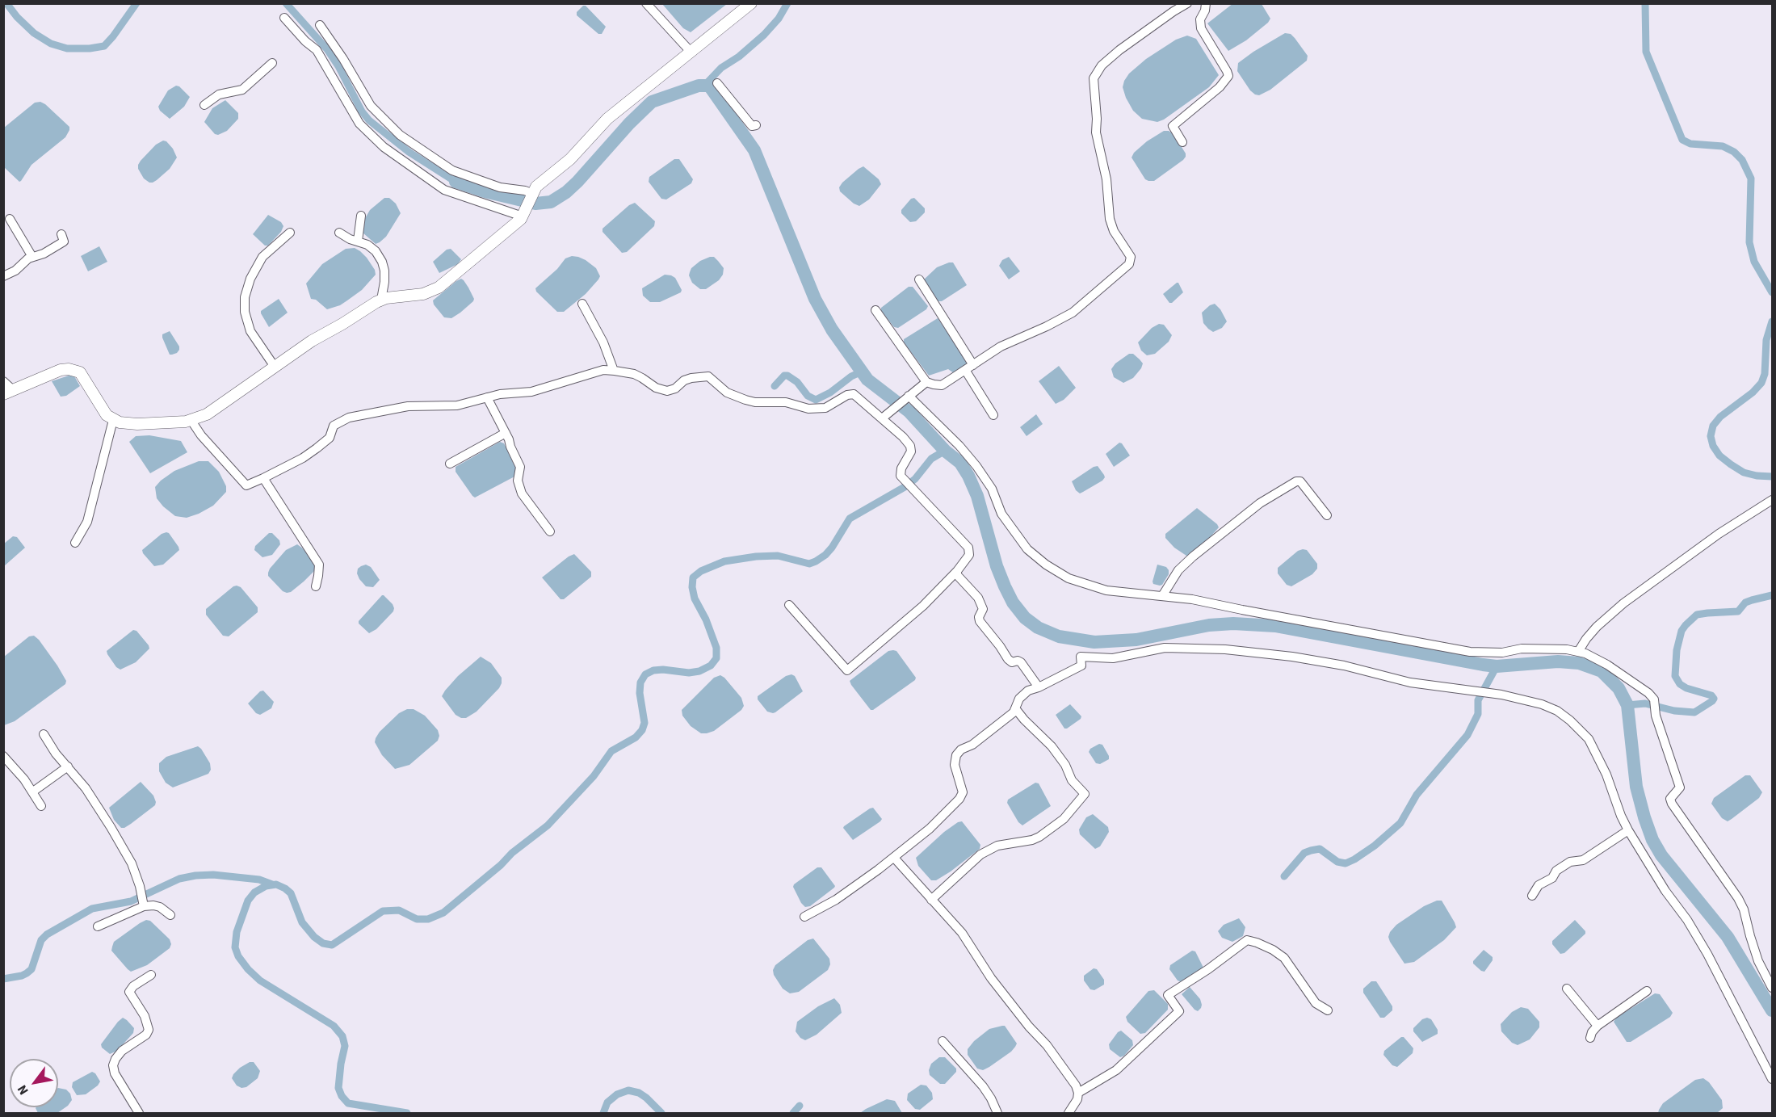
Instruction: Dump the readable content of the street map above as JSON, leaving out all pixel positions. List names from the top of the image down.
{
  "north": "bottom left"
}
